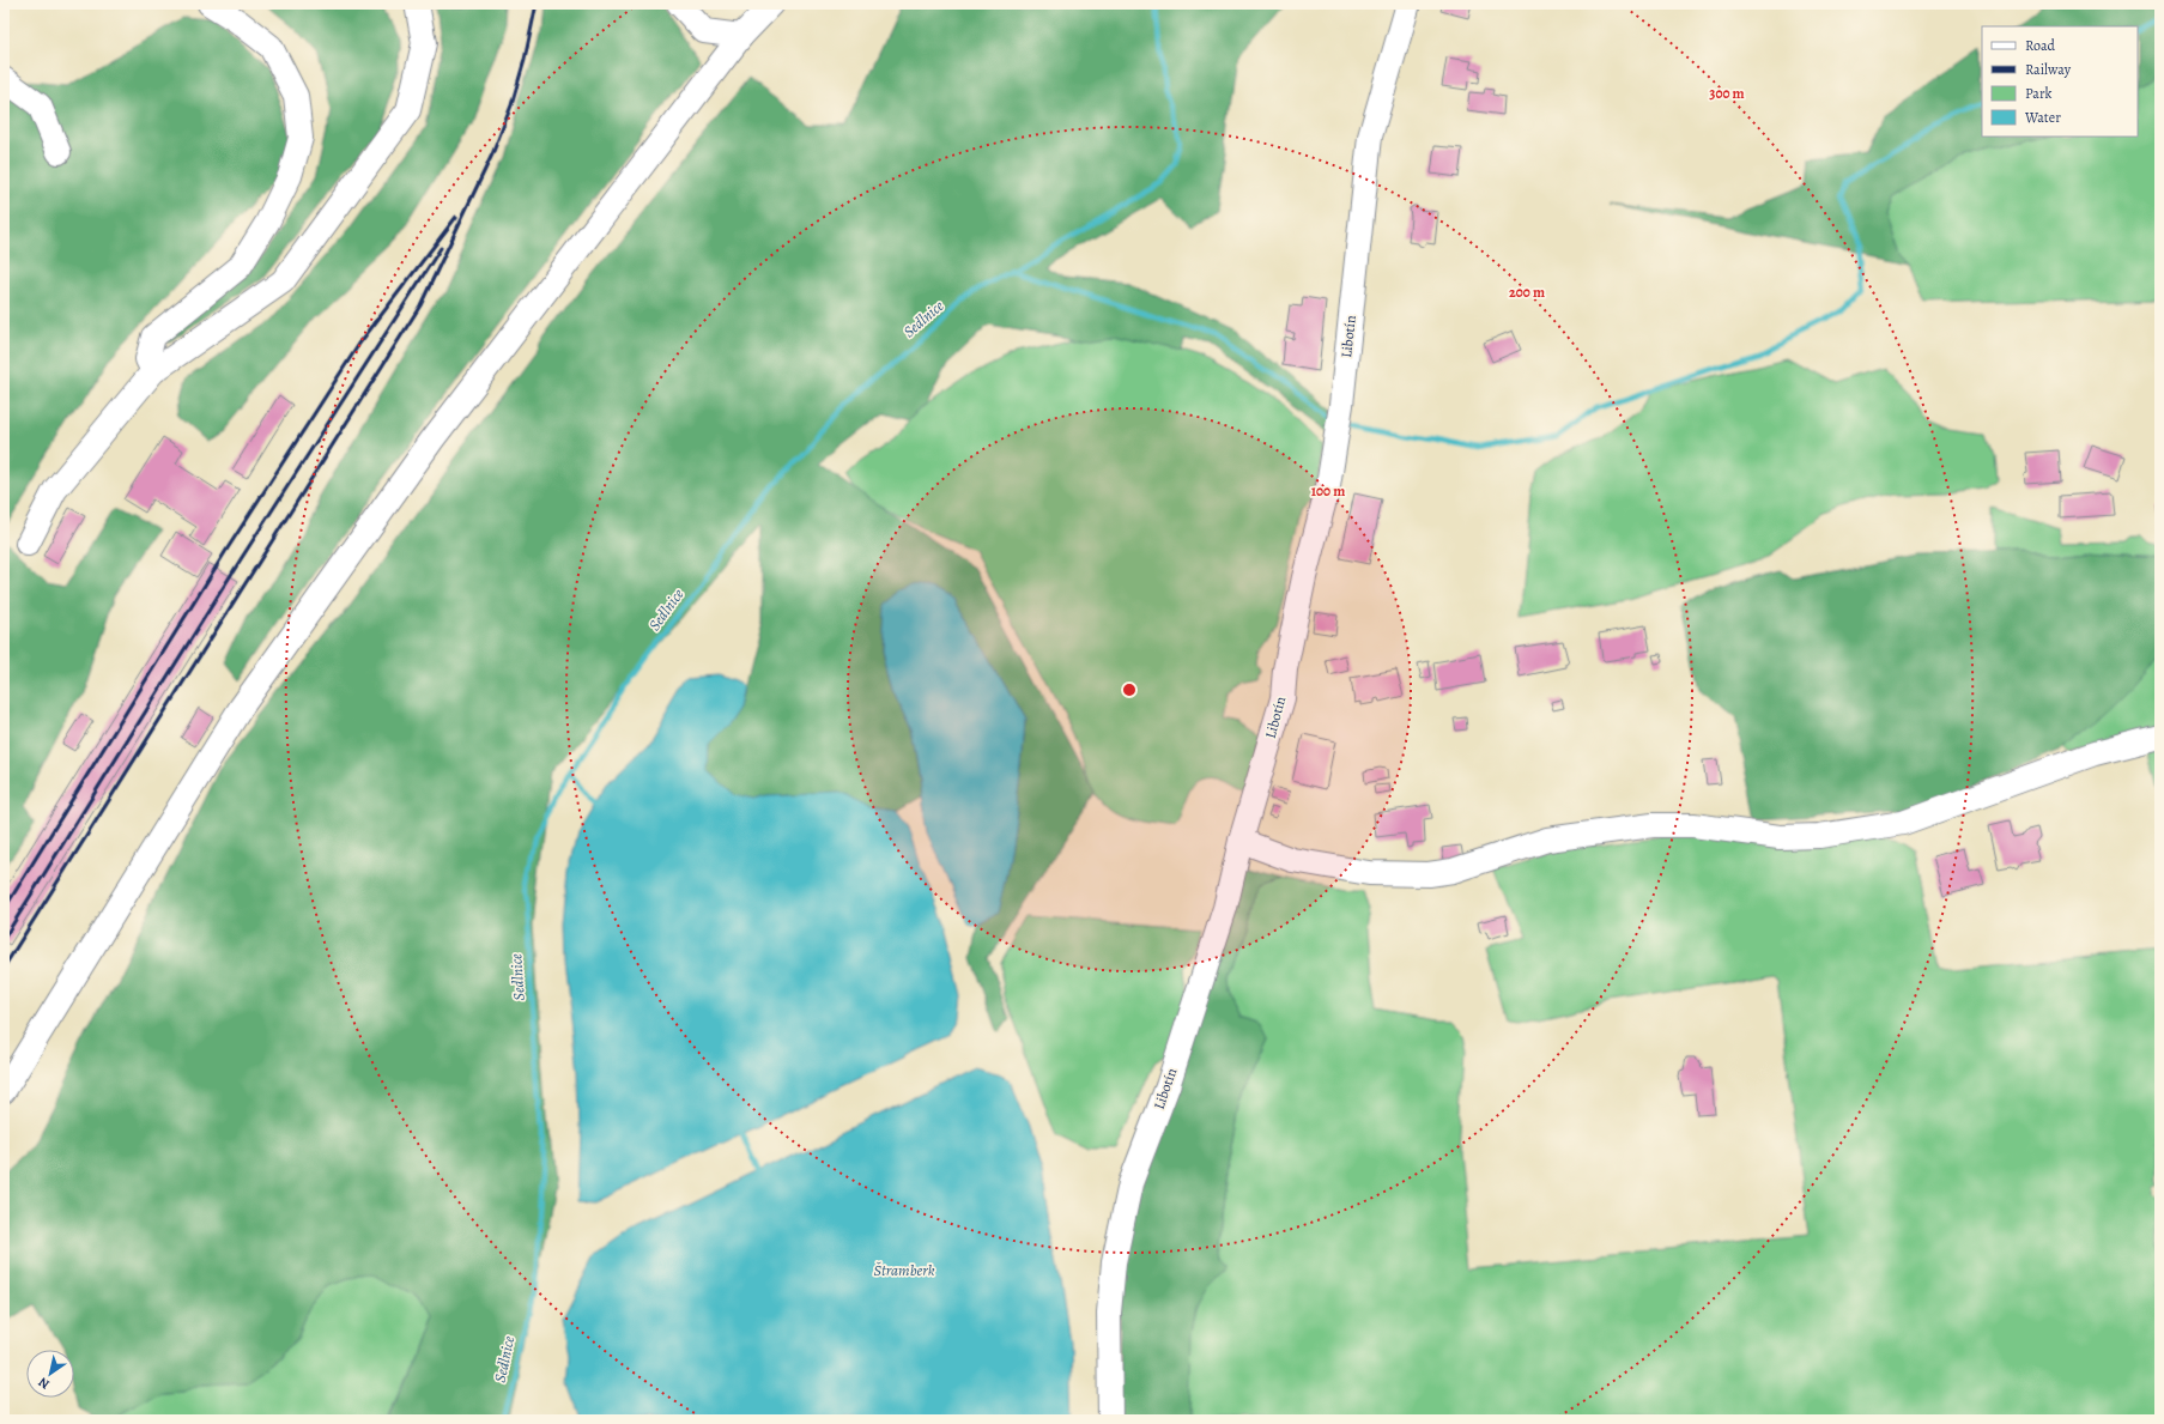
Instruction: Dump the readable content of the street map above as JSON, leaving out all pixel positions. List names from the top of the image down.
{
  "streets": {
    "street": ["Libotín"]
  },
  "water": ["Sedlnice", "Štramberk"],
  "legend": [
    "Road",
    "Railway",
    "Park",
    "Water"
  ],
  "north": "bottom left",
  "rings": ["300 m", "200 m", "100 m"]
}
